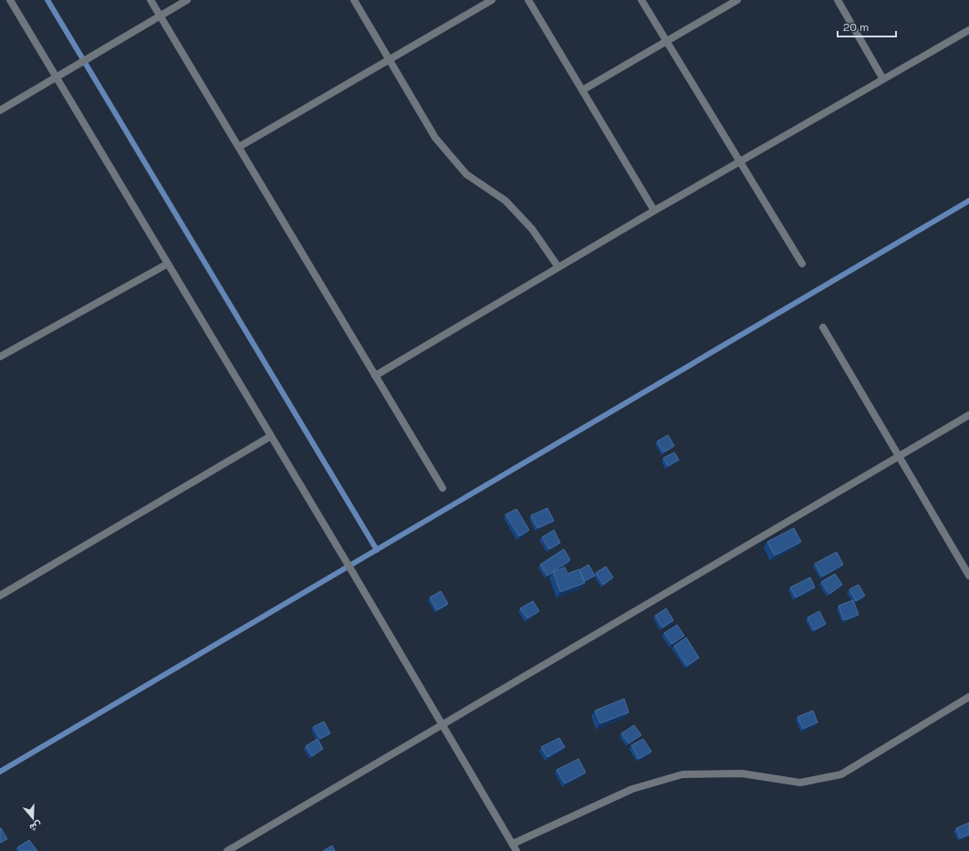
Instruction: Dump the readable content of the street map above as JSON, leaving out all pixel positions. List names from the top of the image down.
{
  "scale_bar": "20 m",
  "north": "bottom"
}
